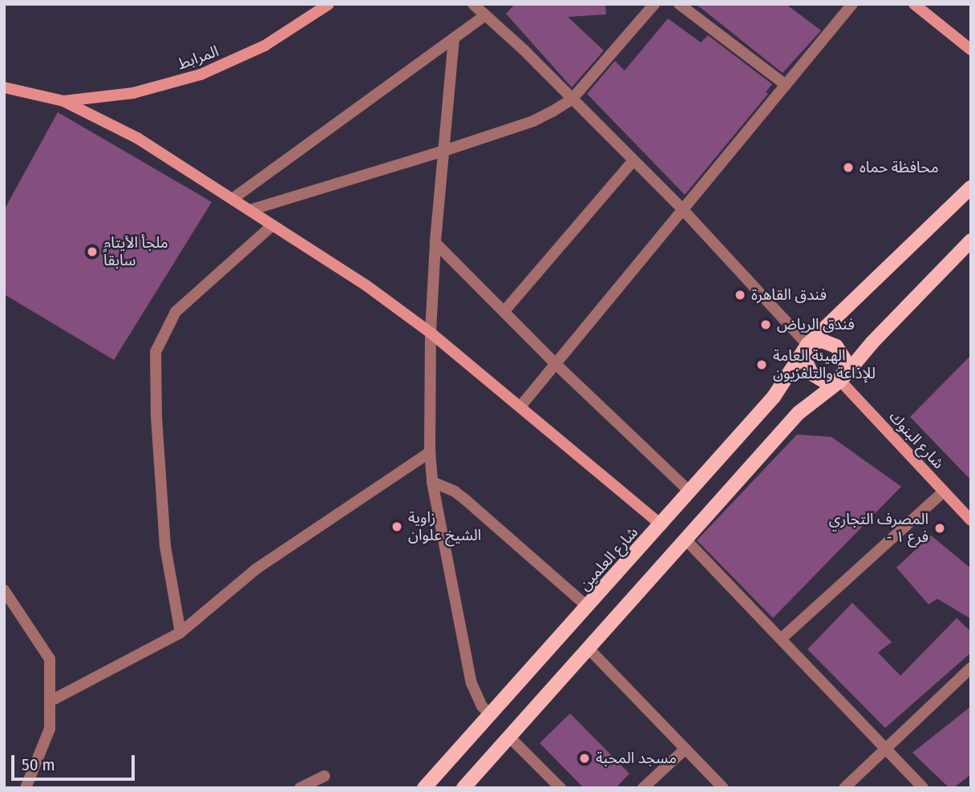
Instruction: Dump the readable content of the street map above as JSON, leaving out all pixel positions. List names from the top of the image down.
{
  "streets": {
    "main road": ["المرابط", "شارع البنوك", "شارع العلمين"]
  },
  "crossings": [
    ["شارع البنوك", "شارع العلمين"]
  ],
  "places": [
    "محافظة حماه",
    "ملجأ الأيتام سابقاً",
    "فندق القاهرة",
    "فندق الرياض",
    "الهيئة العامة للإذاعة والتلفزيون",
    "زاوية الشيخ علوان",
    "المصرف التجاري - فرع ١",
    "مسجد المحبة"
  ],
  "scale_bar": "50 m"
}
